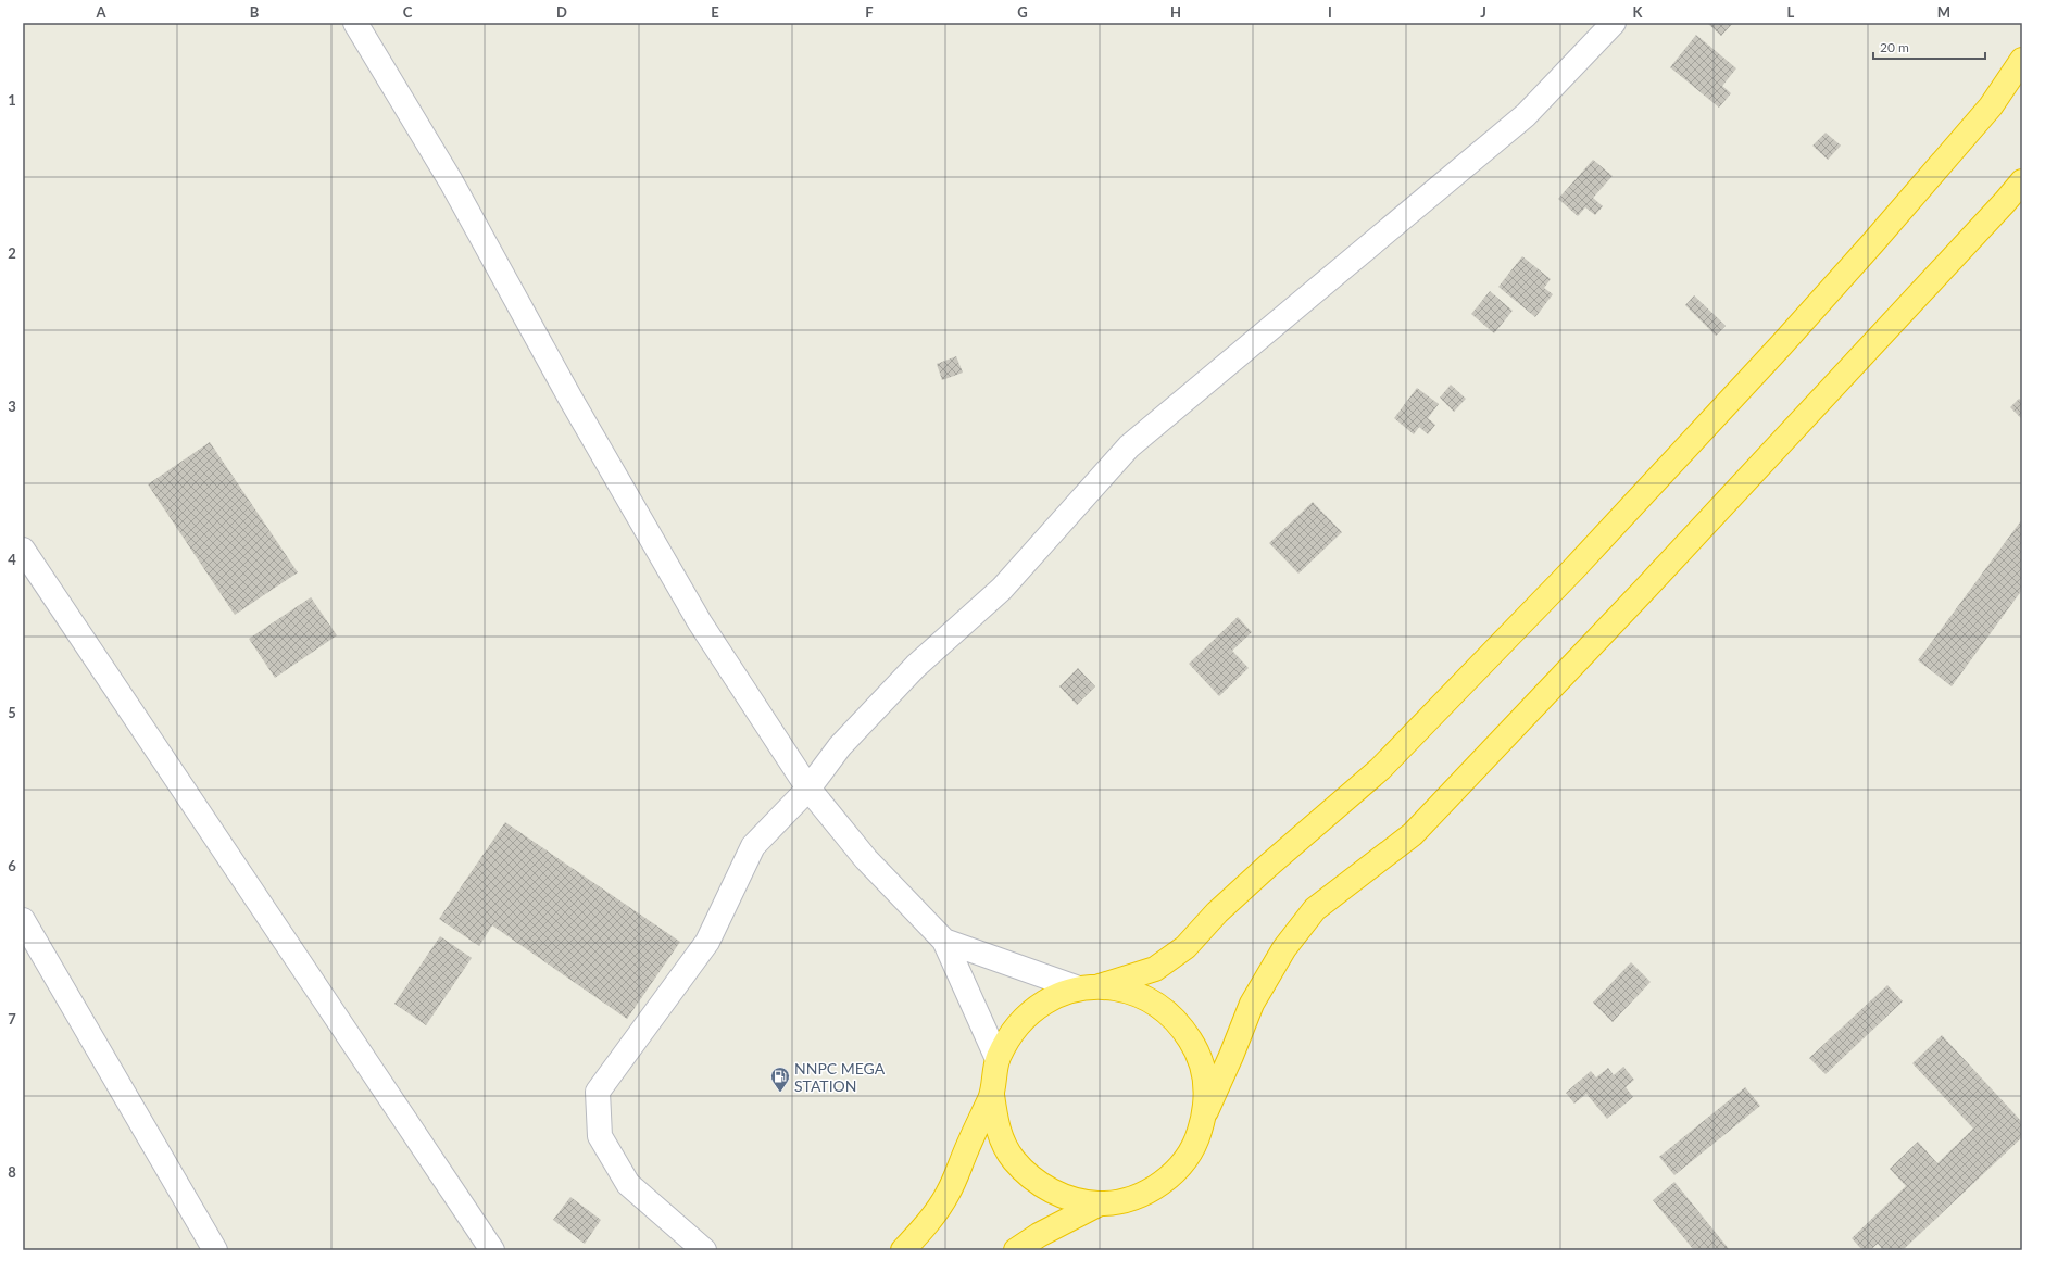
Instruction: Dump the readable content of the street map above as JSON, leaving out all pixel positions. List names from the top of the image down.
{
  "places": {
    "fuel station": ["NNPC MEGA STATION"]
  },
  "scale_bar": "20 m",
  "grid": {
    "columns": [
      "A",
      "B",
      "C",
      "D",
      "E",
      "F",
      "G",
      "H",
      "I",
      "J",
      "K",
      "L",
      "M"
    ],
    "rows": [
      "1",
      "2",
      "3",
      "4",
      "5",
      "6",
      "7",
      "8"
    ]
  }
}
